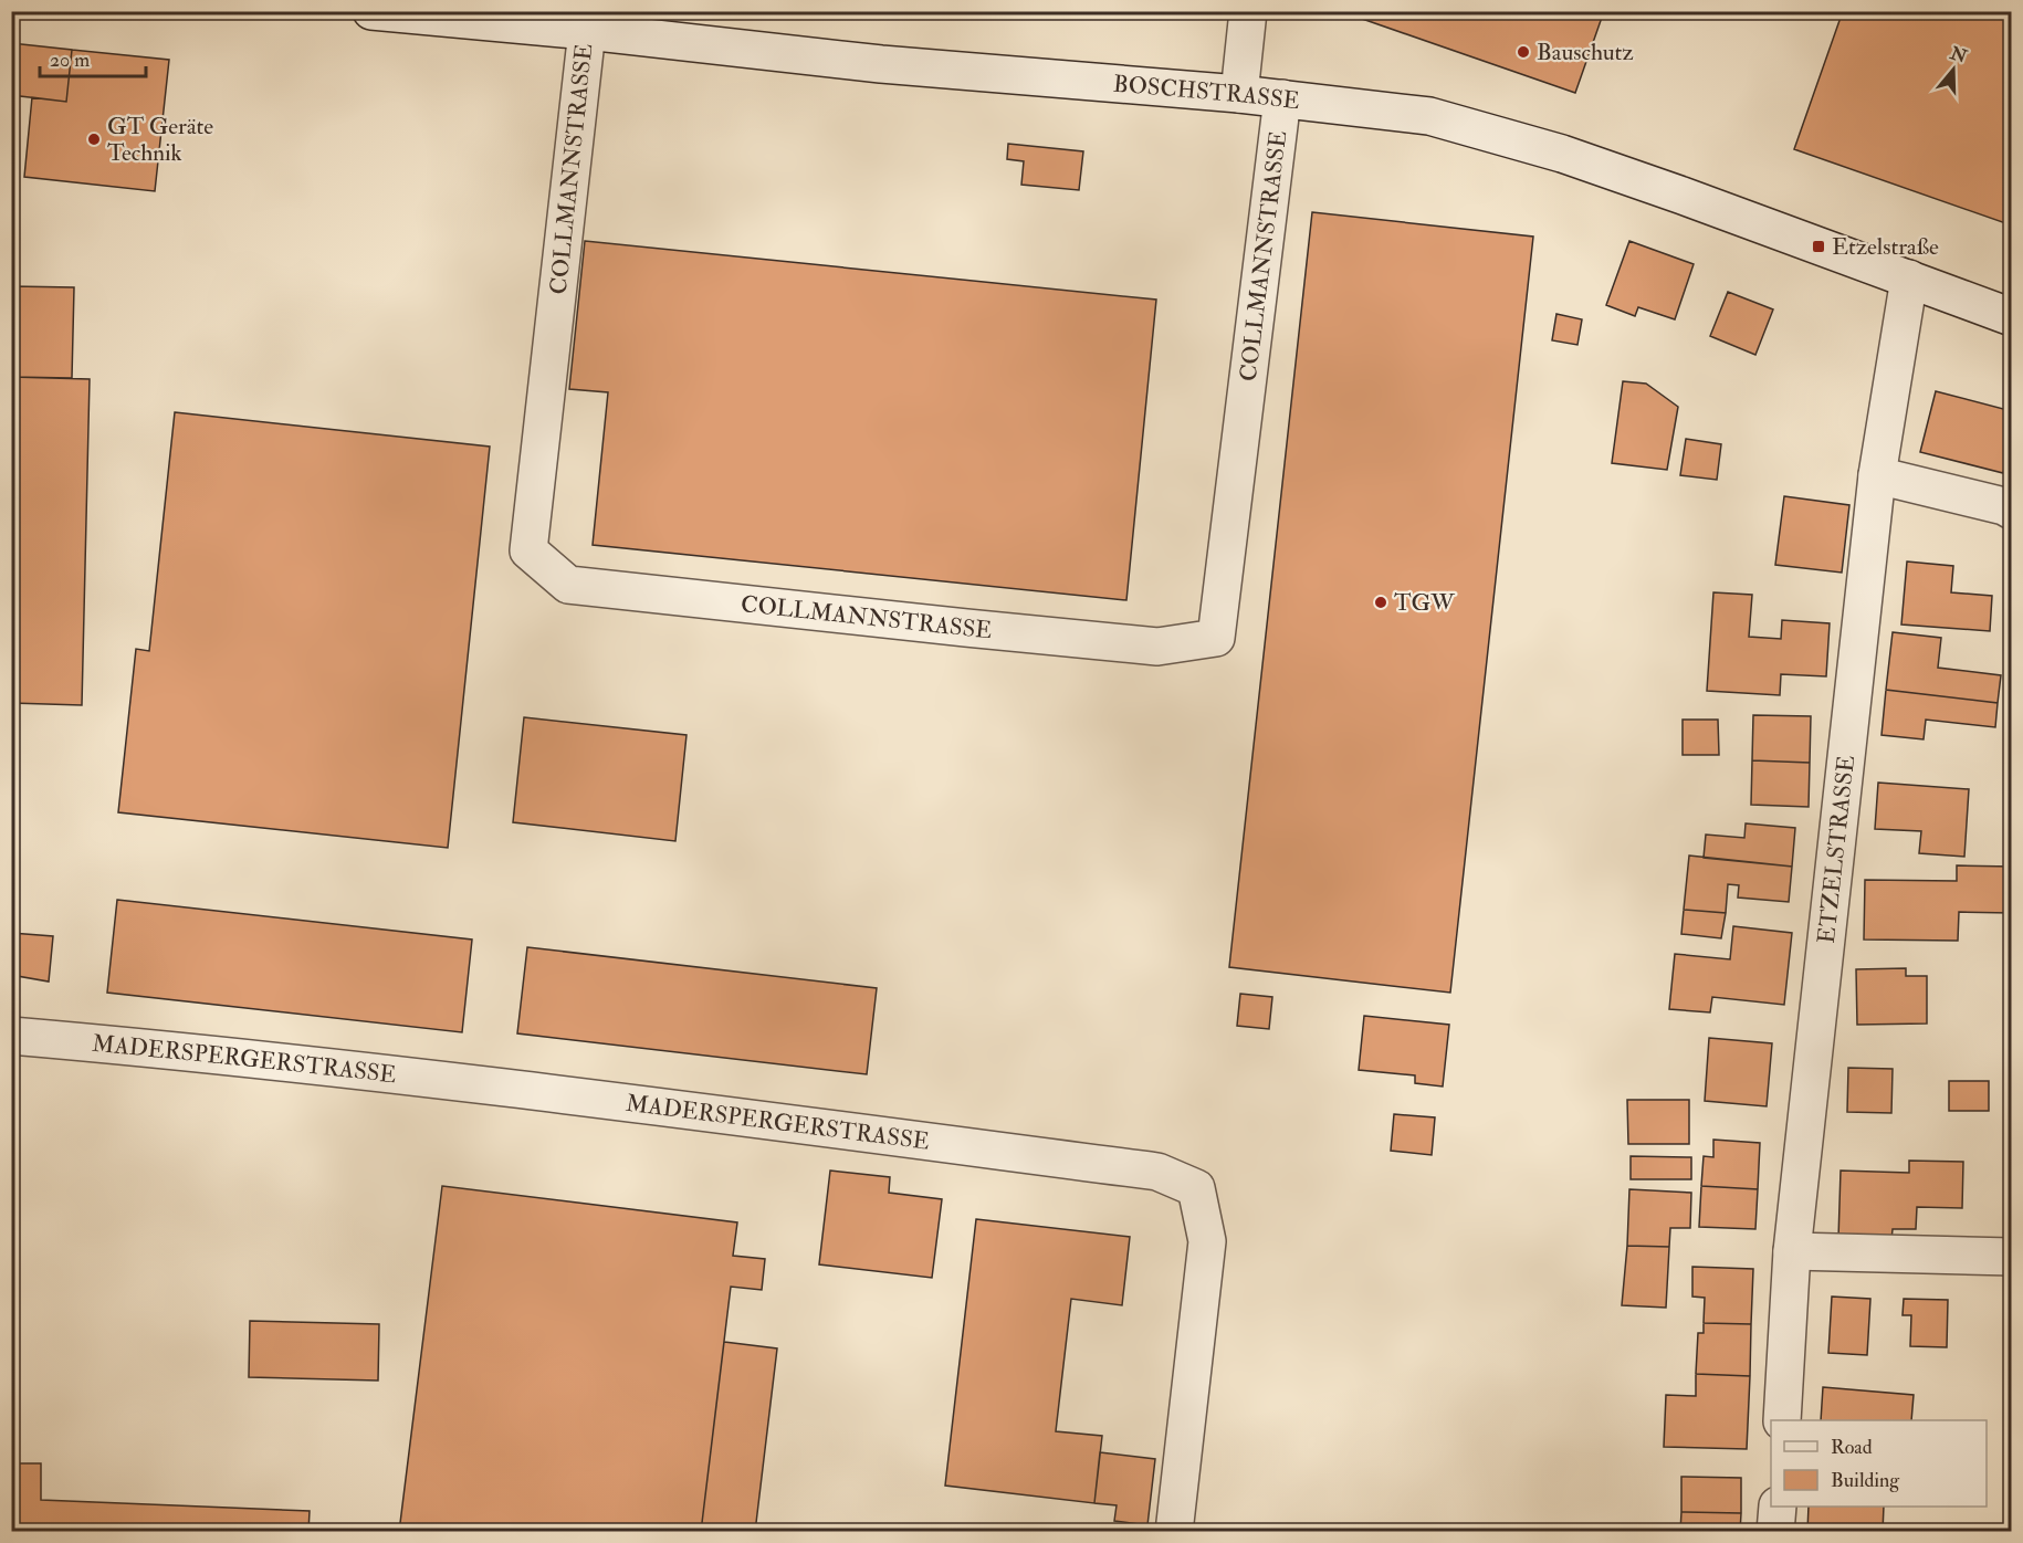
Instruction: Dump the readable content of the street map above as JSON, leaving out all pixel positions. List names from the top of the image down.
{
  "streets": {
    "street": [
      "BOSCHSTRASSE",
      "COLLMANNSTRASSE",
      "ETZELSTRASSE",
      "MADERSPERGERSTRASSE"
    ]
  },
  "crossings": [
    ["BOSCHSTRASSE", "COLLMANNSTRASSE"],
    ["BOSCHSTRASSE", "ETZELSTRASSE"]
  ],
  "places": {
    "other": ["Bauschutz", "GT Geräte Technik", "TGW"],
    "transit": ["Etzelstraße"]
  },
  "legend": ["Road", "Building"],
  "scale_bar": "20 m",
  "north": "top"
}
